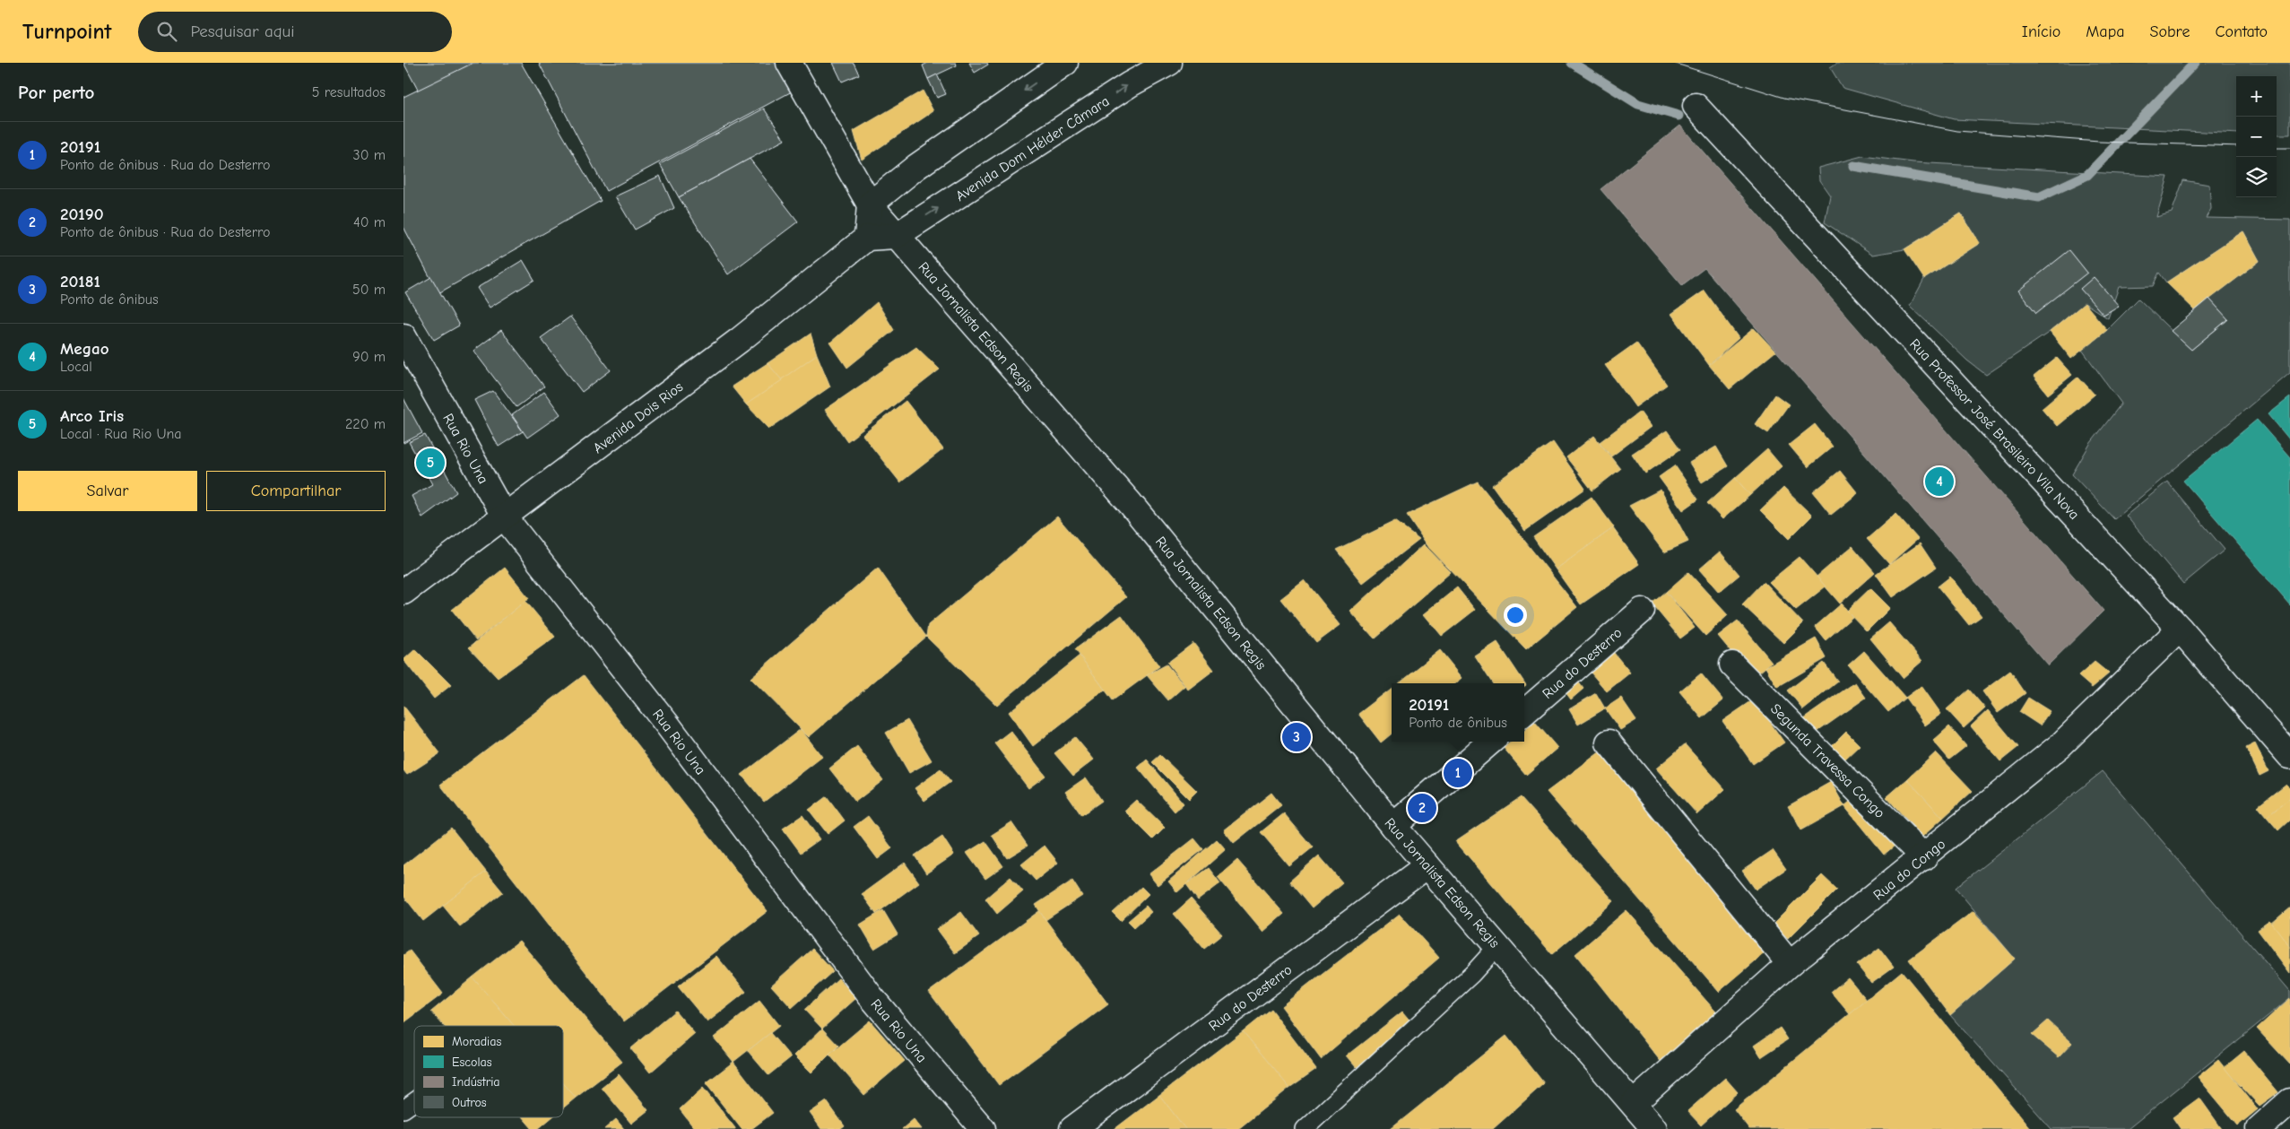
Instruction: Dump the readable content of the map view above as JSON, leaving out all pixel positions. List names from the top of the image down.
{
  "streets": {
    "street": [
      "Avenida Dom Hélder Câmara",
      "Rua Jornalista Edson Regis",
      "Avenida Dois Rios",
      "Rua Professor José Brasileiro Vila Nova",
      "Rua Rio Una",
      "Rua do Desterro",
      "Segunda Travessa Congo",
      "Rua do Congo"
    ]
  },
  "crossings": [
    ["Avenida Dom Hélder Câmara", "Rua Jornalista Edson Regis"],
    ["Rua Jornalista Edson Regis", "Rua do Desterro"],
    ["Rua Jornalista Edson Regis", "Rua do Congo"],
    ["Avenida Dois Rios", "Rua Rio Una"],
    ["Rua Professor José Brasileiro Vila Nova", "Rua do Congo"],
    ["Segunda Travessa Congo", "Rua do Congo"]
  ],
  "legend": [
    "Moradias",
    "Escolas",
    "Indústria",
    "Outros"
  ],
  "page": {
    "header": "Turnpoint",
    "search": "Pesquisar aqui",
    "nav": [
      "Início",
      "Mapa",
      "Sobre",
      "Contato"
    ],
    "heading": ["Por perto", "5 resultados"],
    "map_buttons": ["+", "−"],
    "list": [
      {
        "mark": "1",
        "name": "20191",
        "note": "Ponto de ônibus · Rua do Desterro",
        "value": "30 m"
      },
      {
        "mark": "2",
        "name": "20190",
        "note": "Ponto de ônibus · Rua do Desterro",
        "value": "40 m"
      },
      {
        "mark": "3",
        "name": "20181",
        "note": "Ponto de ônibus",
        "value": "50 m"
      },
      {
        "mark": "4",
        "name": "Megao",
        "note": "Local",
        "value": "90 m"
      },
      {
        "mark": "5",
        "name": "Arco Iris",
        "note": "Local · Rua Rio Una",
        "value": "220 m"
      }
    ],
    "pins": [
      "5",
      "4",
      "3",
      "1",
      "2"
    ],
    "buttons": ["Salvar", "Compartilhar"],
    "popup": ["20191", "Ponto de ônibus"]
  }
}
